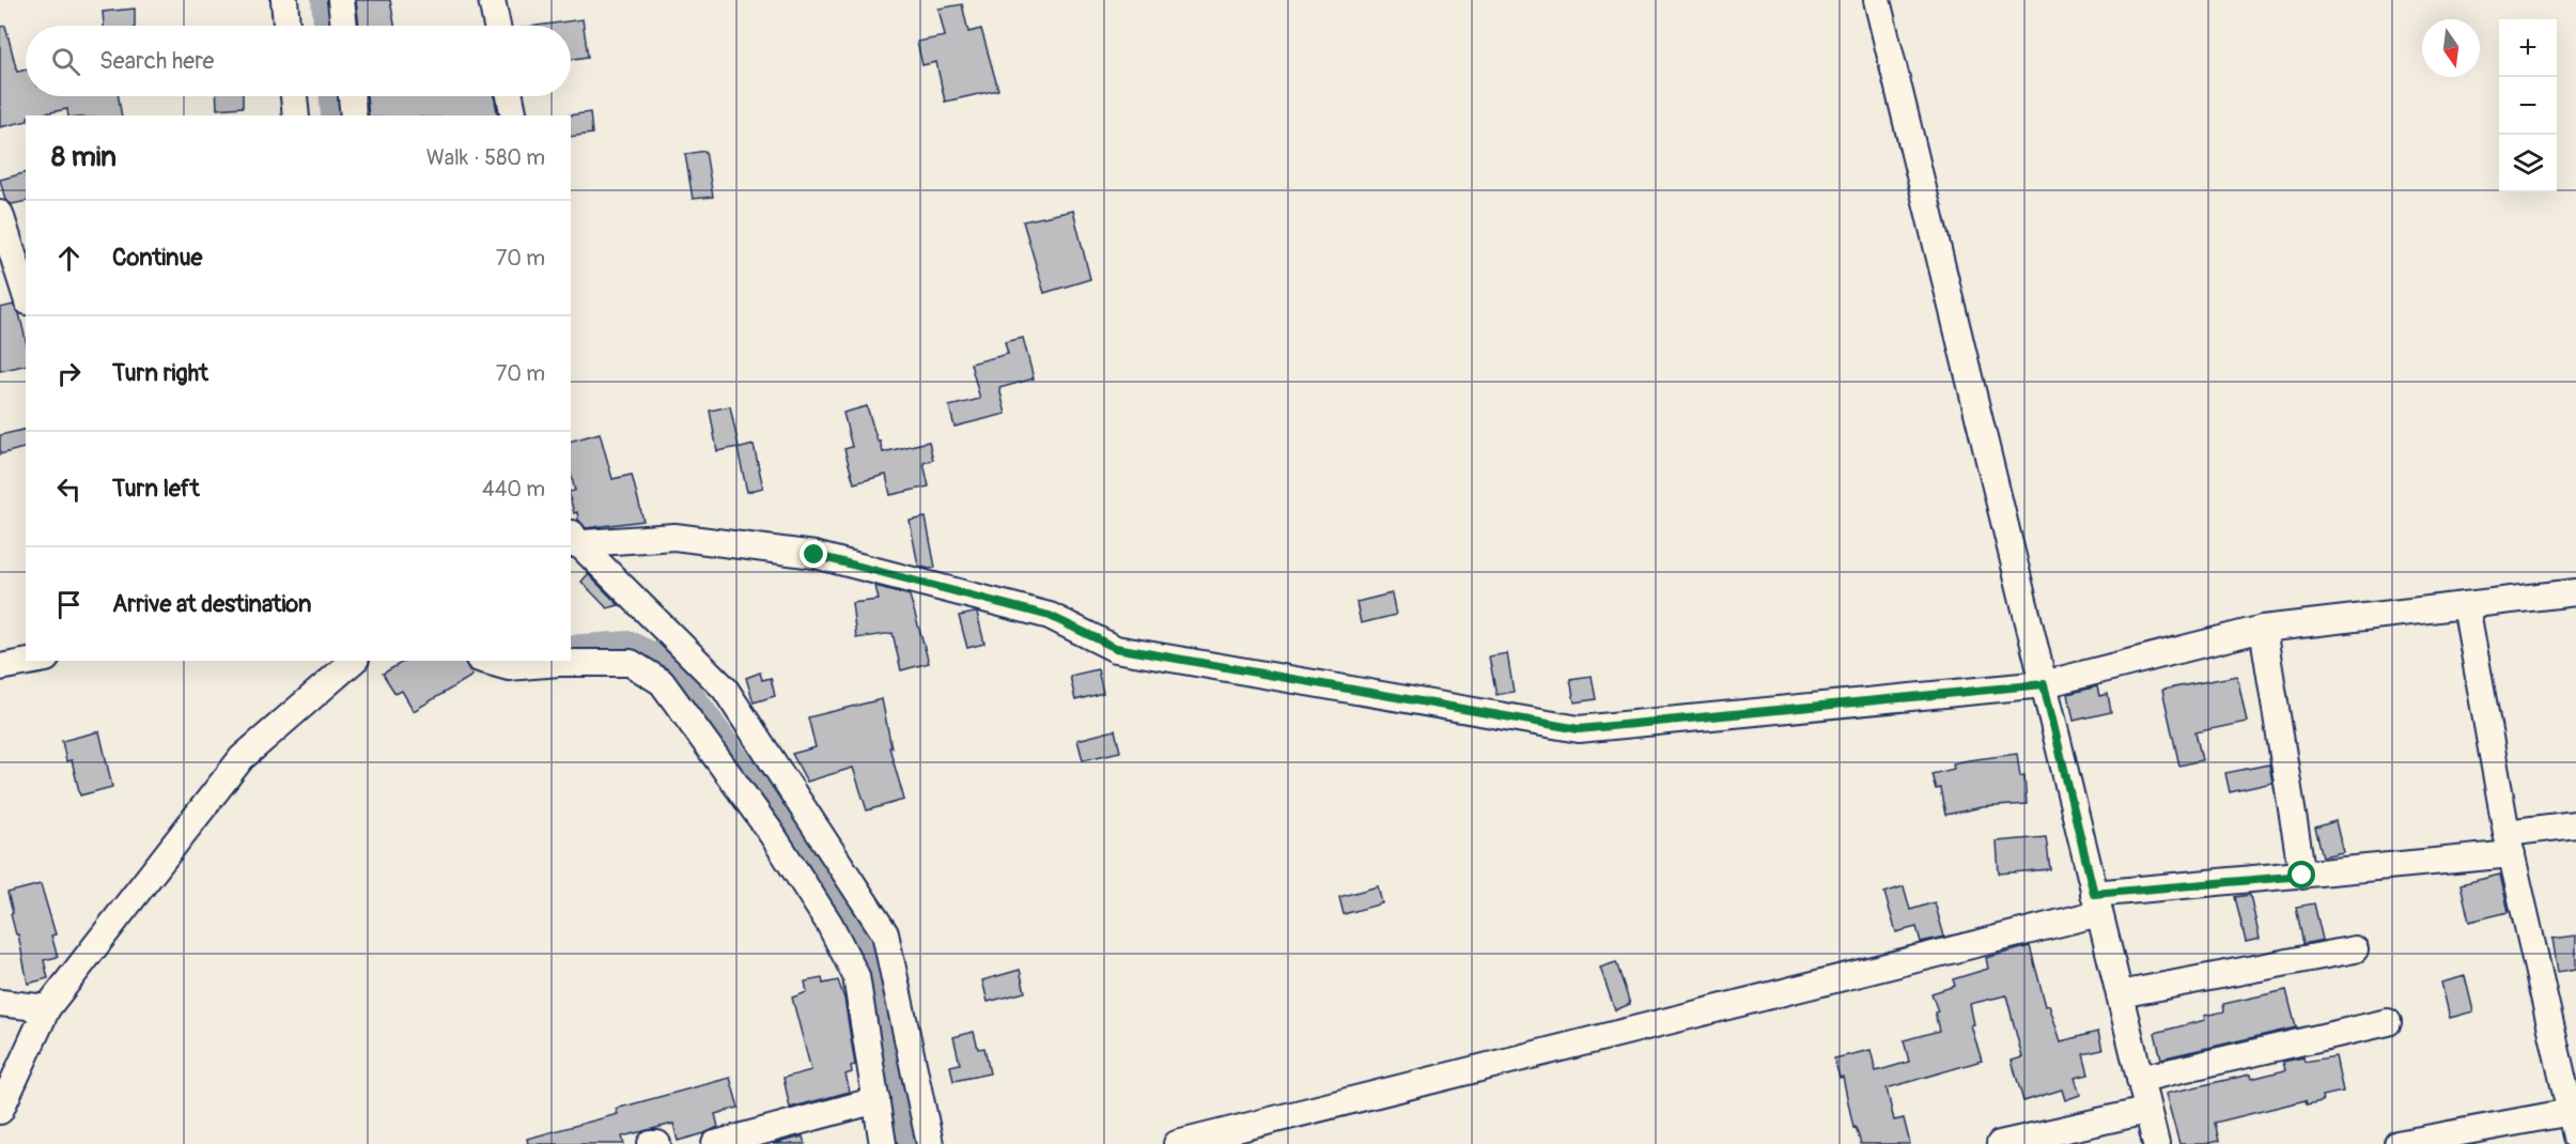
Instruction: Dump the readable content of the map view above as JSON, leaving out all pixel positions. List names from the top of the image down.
{
  "north": "bottom",
  "page": {
    "map_buttons": ["+", "−"],
    "search": "Search here",
    "heading": ["8 min", "Walk · 580 m"],
    "list": [
      ["Continue", "70 m"],
      ["Turn right", "70 m"],
      ["Turn left", "440 m"],
      "Arrive at destination"
    ]
  }
}
